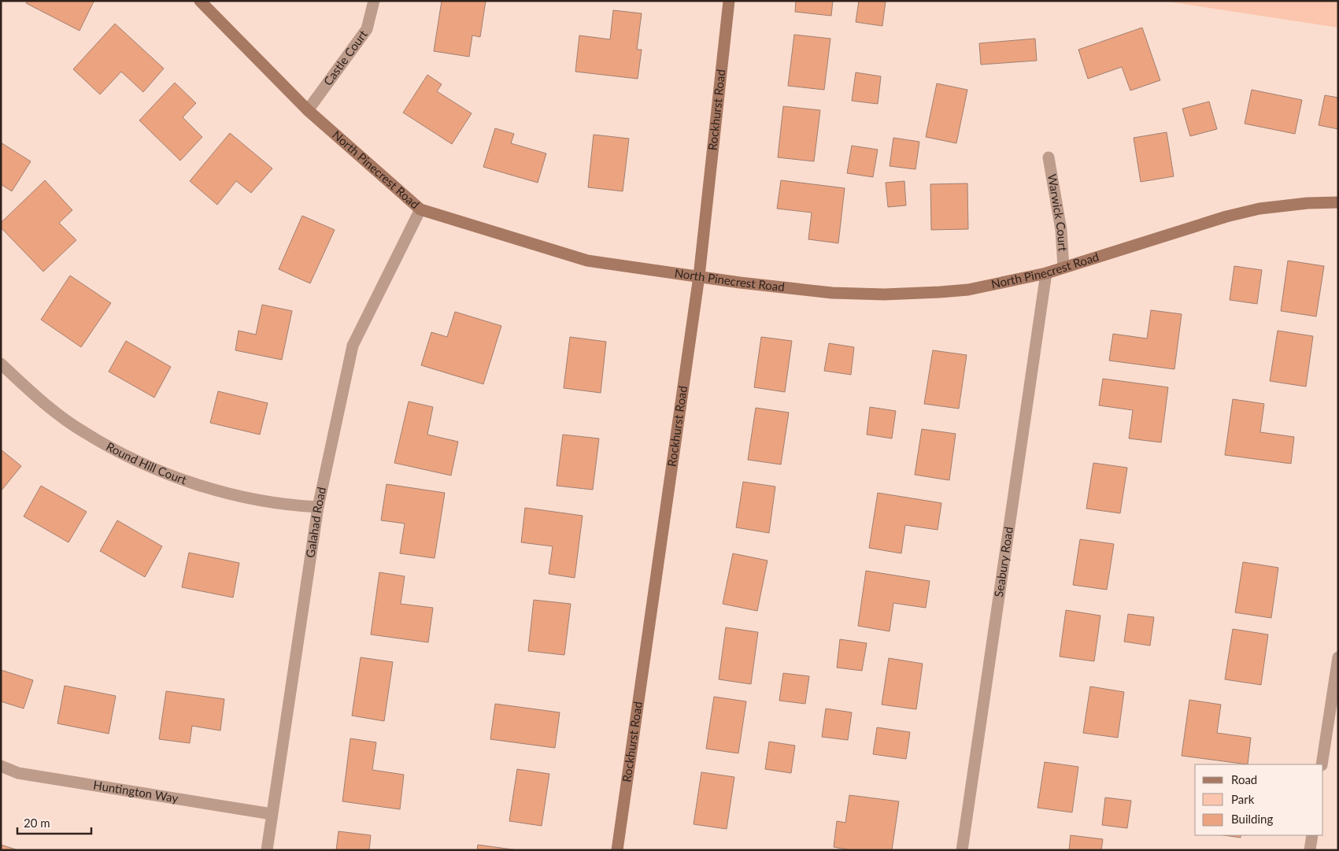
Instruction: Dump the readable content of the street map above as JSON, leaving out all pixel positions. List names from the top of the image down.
{
  "streets": {
    "street": [
      "Castle Court",
      "Rockhurst Road",
      "North Pinecrest Road",
      "Warwick Court",
      "Round Hill Court",
      "Galahad Road",
      "Seabury Road",
      "Huntington Way"
    ]
  },
  "crossings": [
    ["Castle Court", "North Pinecrest Road"],
    ["Rockhurst Road", "North Pinecrest Road"],
    ["North Pinecrest Road", "Warwick Court"],
    ["North Pinecrest Road", "Galahad Road"],
    ["North Pinecrest Road", "Seabury Road"],
    ["Round Hill Court", "Galahad Road"],
    ["Galahad Road", "Huntington Way"]
  ],
  "legend": ["Road", "Park", "Building"],
  "scale_bar": "20 m"
}
